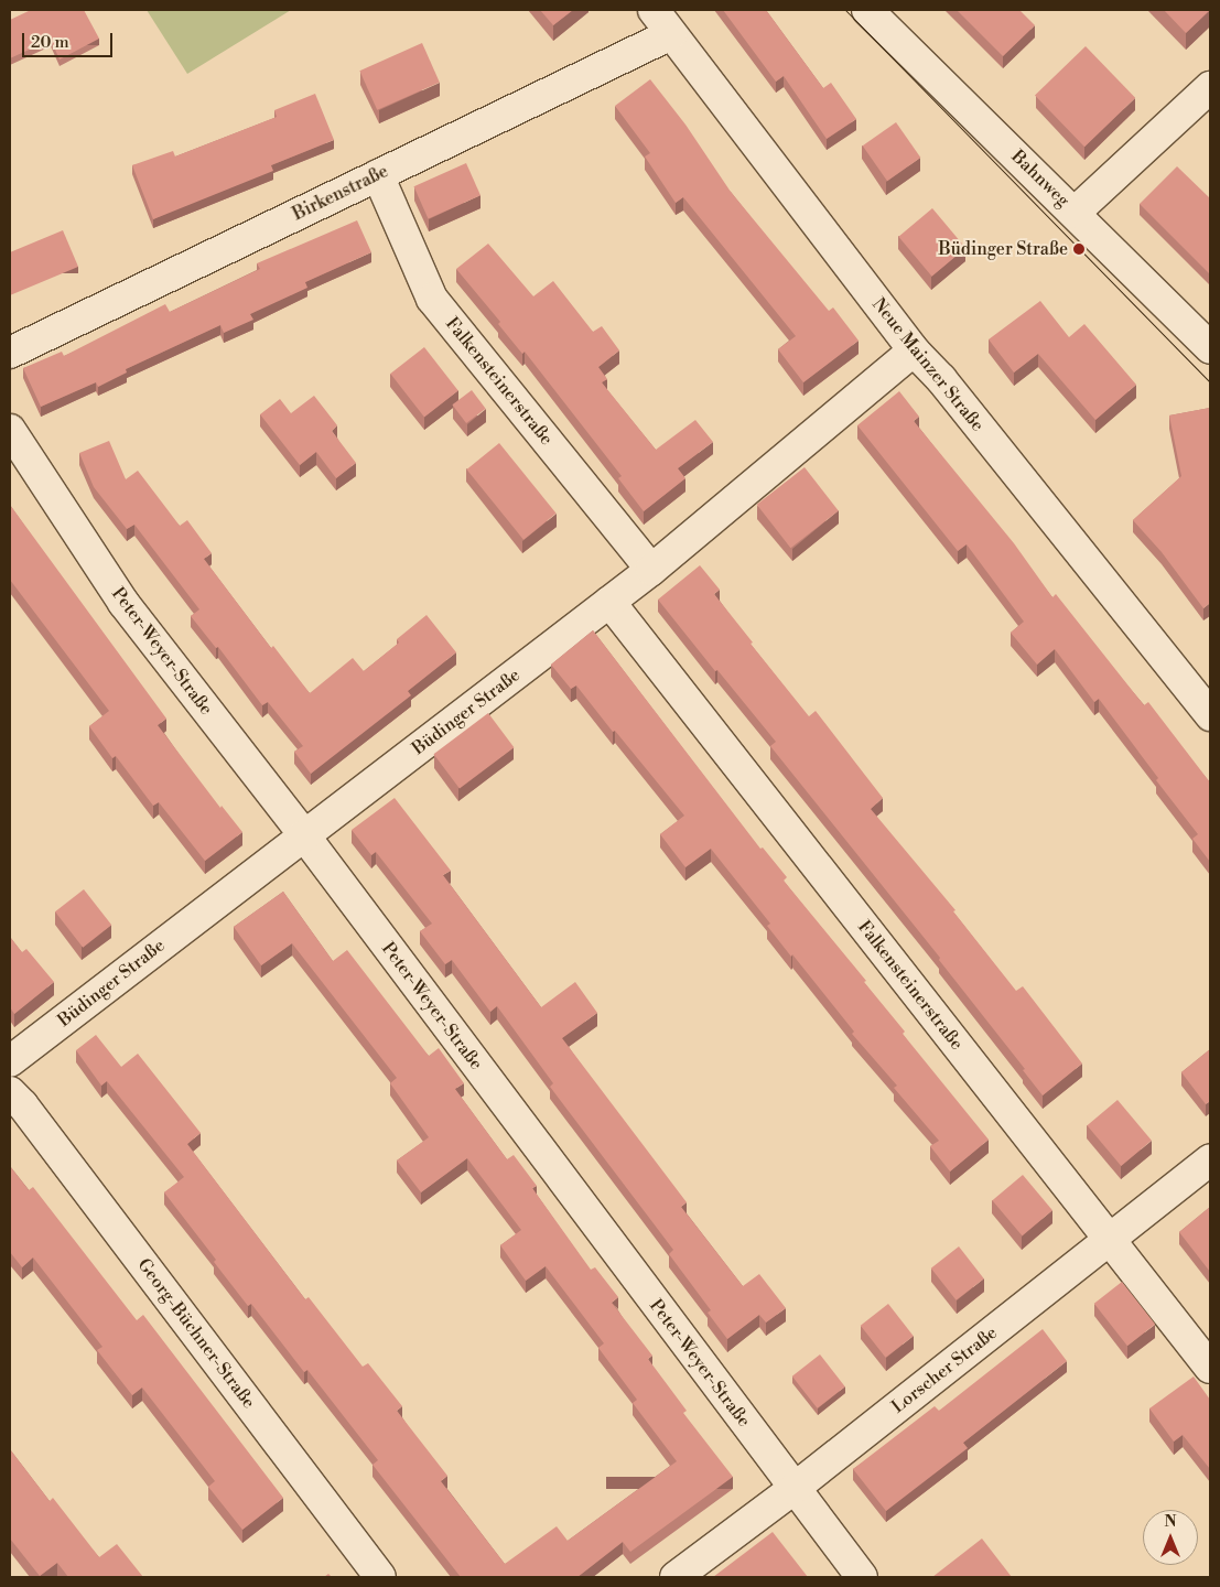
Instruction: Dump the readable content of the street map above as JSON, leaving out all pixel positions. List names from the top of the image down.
{
  "streets": {
    "street": [
      "Bahnweg",
      "Birkenstraße",
      "Neue Mainzer Straße",
      "Falkensteinerstraße",
      "Peter-Weyer-Straße",
      "Büdinger Straße",
      "Georg-Büchner-Straße",
      "Lorscher Straße"
    ]
  },
  "crossings": [
    ["Birkenstraße", "Neue Mainzer Straße"],
    ["Birkenstraße", "Falkensteinerstraße"],
    ["Neue Mainzer Straße", "Büdinger Straße"],
    ["Falkensteinerstraße", "Büdinger Straße"],
    ["Falkensteinerstraße", "Lorscher Straße"],
    ["Peter-Weyer-Straße", "Büdinger Straße"],
    ["Peter-Weyer-Straße", "Lorscher Straße"]
  ],
  "places": ["Büdinger Straße"],
  "scale_bar": "20 m",
  "north": "top"
}
